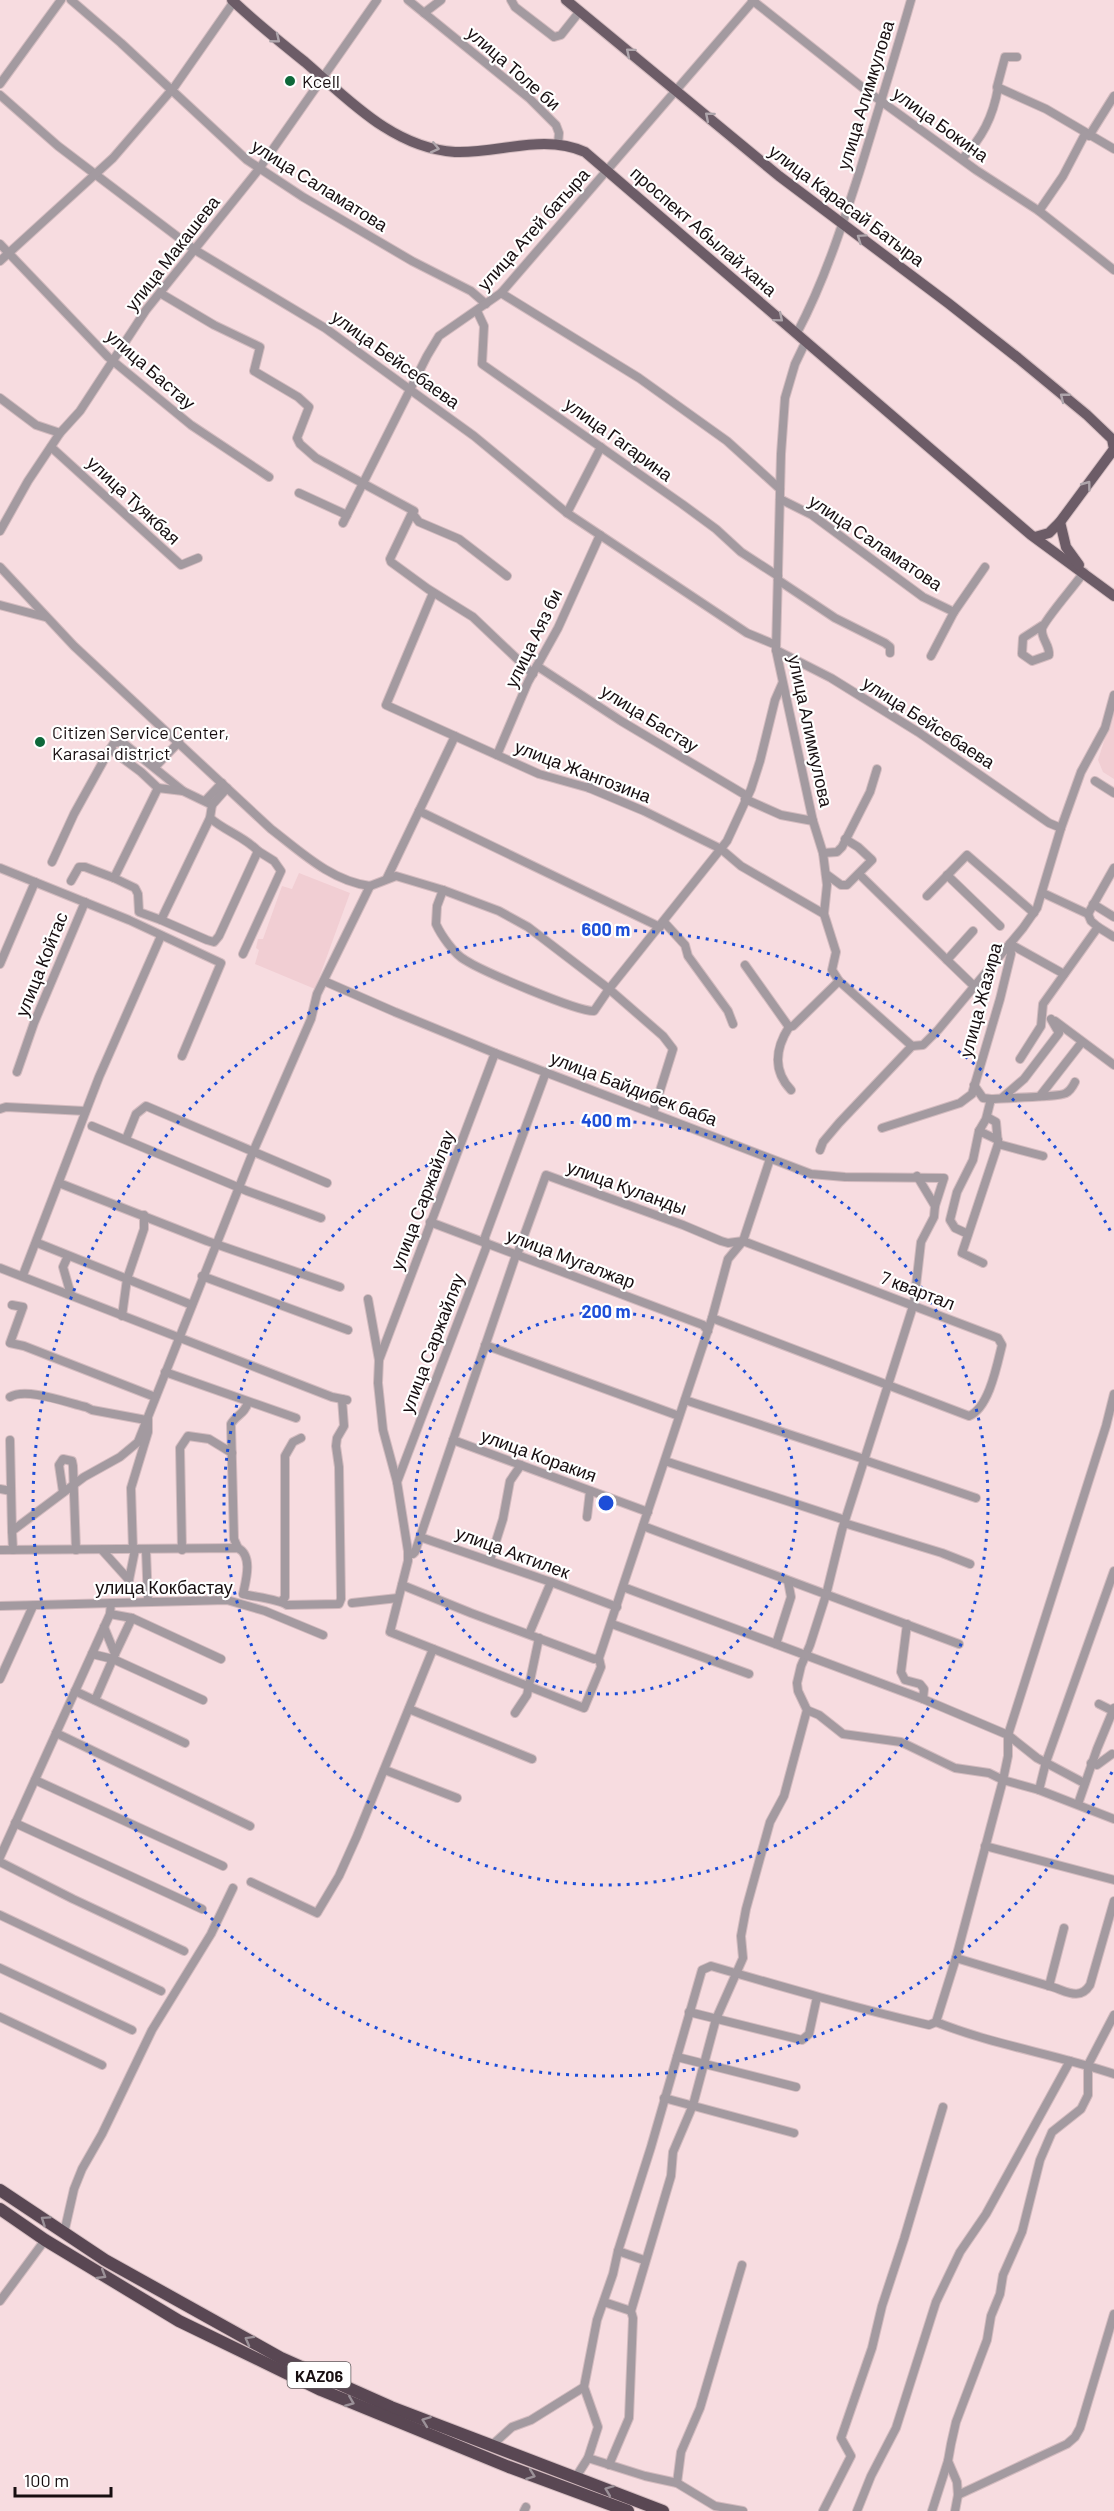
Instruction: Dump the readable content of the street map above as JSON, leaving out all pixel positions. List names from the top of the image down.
{
  "streets": {
    "highway": ["KАZ06"],
    "main road": ["улица Карасай Батыра", "проспект Абылай хана"],
    "street": [
      "улица Толе би",
      "улица Алимкулова",
      "улица Бокина",
      "улица Саламатова",
      "улица Атей батыра",
      "улица Макашева",
      "улица Бейсебаева",
      "улица Бастау",
      "улица Гагарина",
      "улица Туякбая",
      "улица Аяз би",
      "улица Жангозина",
      "улица Койтас",
      "улица Жазира",
      "улица Байдибек баба",
      "улица Куланды",
      "улица Саржайлау",
      "улица Мугалжар",
      "7 квартал",
      "улица Саржайляу",
      "улица Коракия",
      "улица Актилек",
      "улица Кокбастау"
    ]
  },
  "crossings": [
    ["улица Толе би", "проспект Абылай хана"],
    ["улица Алимкулова", "улица Бокина"],
    ["улица Алимкулова", "улица Саламатова"],
    ["улица Алимкулова", "улица Карасай Батыра"],
    ["улица Алимкулова", "проспект Абылай хана"],
    ["улица Алимкулова", "улица Бейсебаева"],
    ["улица Алимкулова", "улица Бастау"],
    ["улица Алимкулова", "улица Гагарина"],
    ["улица Алимкулова", "улица Жангозина"],
    ["улица Бокина", "улица Атей батыра"],
    ["улица Саламатова", "улица Атей батыра"],
    ["улица Саламатова", "улица Макашева"],
    ["улица Карасай Батыра", "улица Атей батыра"],
    ["улица Атей батыра", "проспект Абылай хана"],
    ["улица Атей батыра", "улица Бейсебаева"],
    ["улица Атей батыра", "улица Гагарина"],
    ["проспект Абылай хана", "улица Макашева"],
    ["улица Макашева", "улица Бейсебаева"],
    ["улица Макашева", "улица Бастау"],
    ["улица Макашева", "улица Туякбая"],
    ["улица Бейсебаева", "улица Аяз би"],
    ["улица Бейсебаева", "улица Жазира"],
    ["улица Бастау", "улица Аяз би"],
    ["улица Бастау", "улица Жангозина"],
    ["улица Аяз би", "улица Жангозина"],
    ["улица Байдибек баба", "улица Саржайлау"],
    ["улица Байдибек баба", "улица Саржайляу"],
    ["улица Куланды", "улица Мугалжар"],
    ["улица Куланды", "7 квартал"],
    ["улица Саржайлау", "улица Мугалжар"],
    ["улица Мугалжар", "улица Саржайляу"]
  ],
  "one_way": ["улица Карасай Батыра", "проспект Абылай хана"],
  "places": ["Kcell", "Citizen Service Center, Karasai district"],
  "scale_bar": "100 m",
  "rings": ["600 m", "400 m", "200 m"]
}
